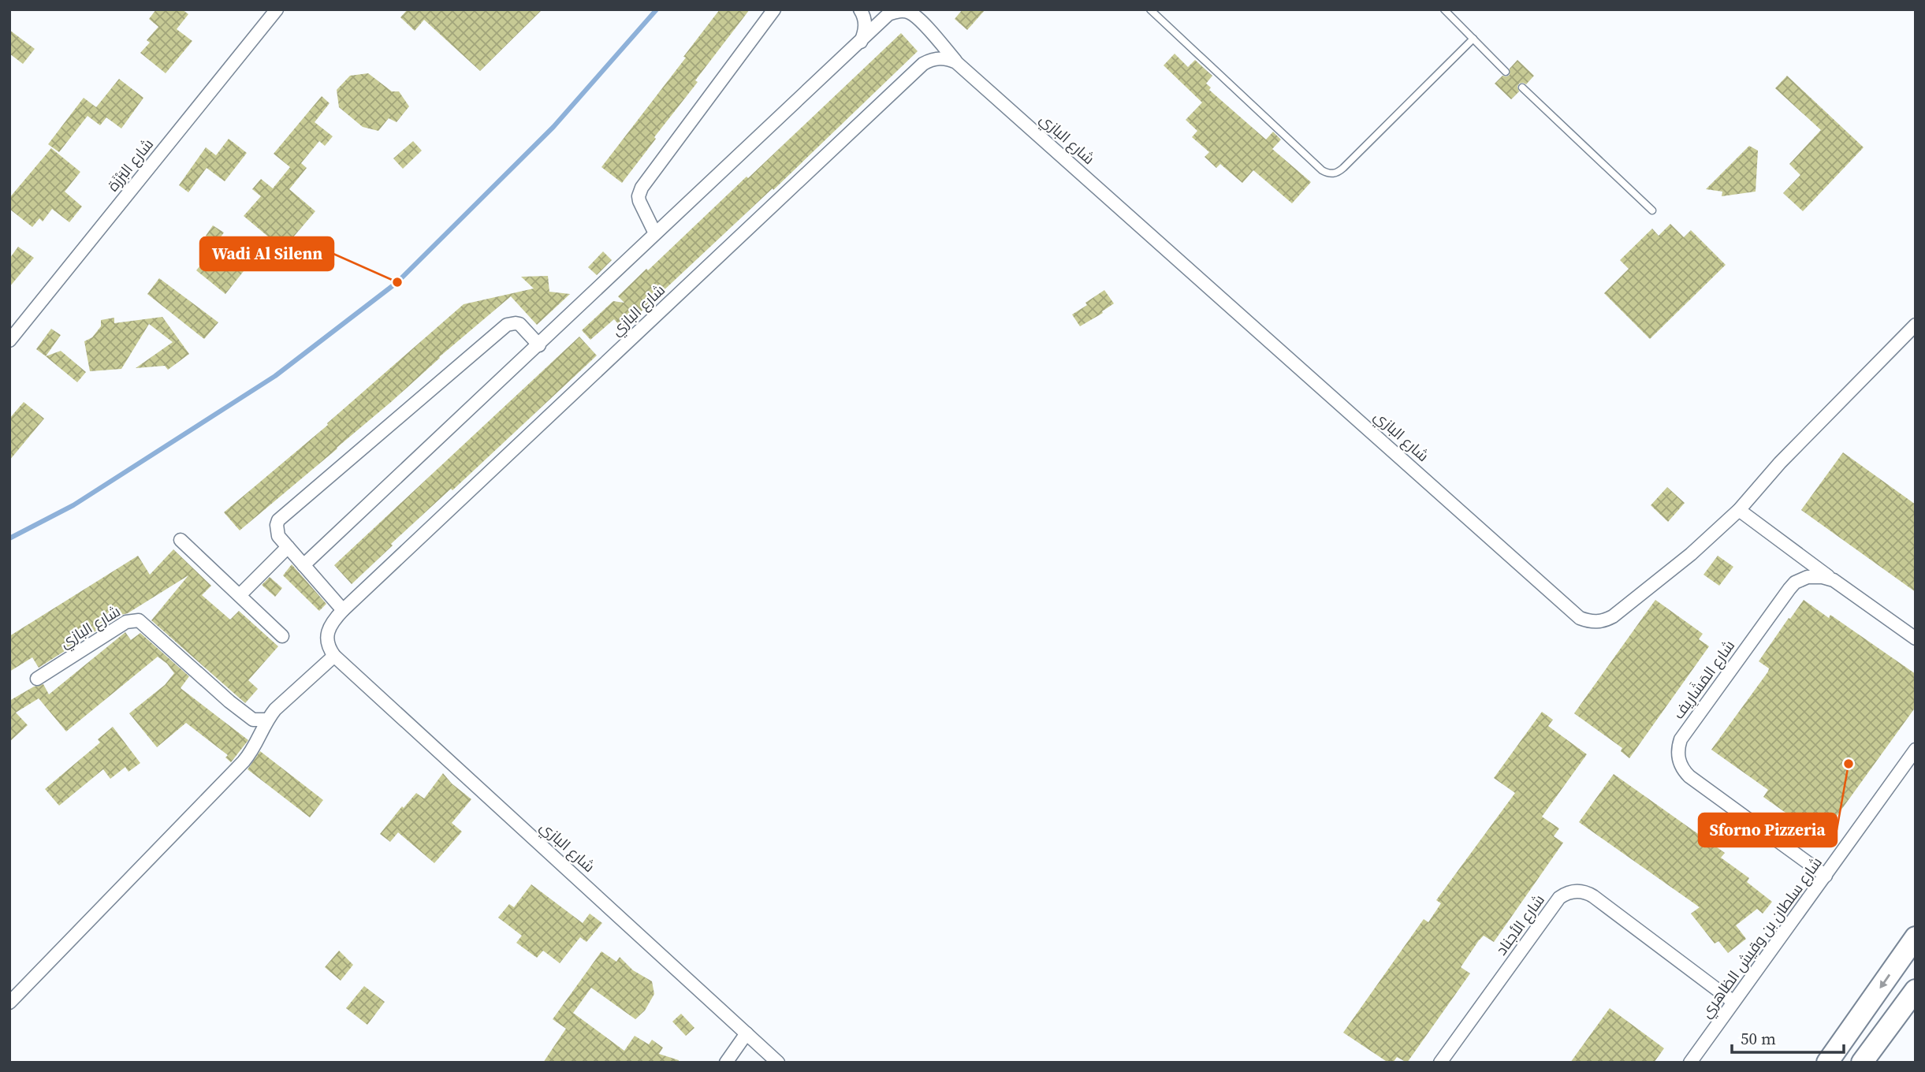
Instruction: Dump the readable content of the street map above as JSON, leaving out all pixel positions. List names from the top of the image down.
{
  "streets": {
    "street": [
      "شارع البازي",
      "شارع البَرْزَة",
      "شارع المَشَارِيف",
      "شارع الأجناد",
      "شارع سلطان بن وقيش الظاهري"
    ]
  },
  "crossings": [
    ["شارع المَشَارِيف", "شارع سلطان بن وقيش الظاهري"],
    ["شارع الأجناد", "شارع سلطان بن وقيش الظاهري"]
  ],
  "places": ["Wadi Al Silenn", "Sforno Pizzeria"],
  "scale_bar": "50 m"
}
